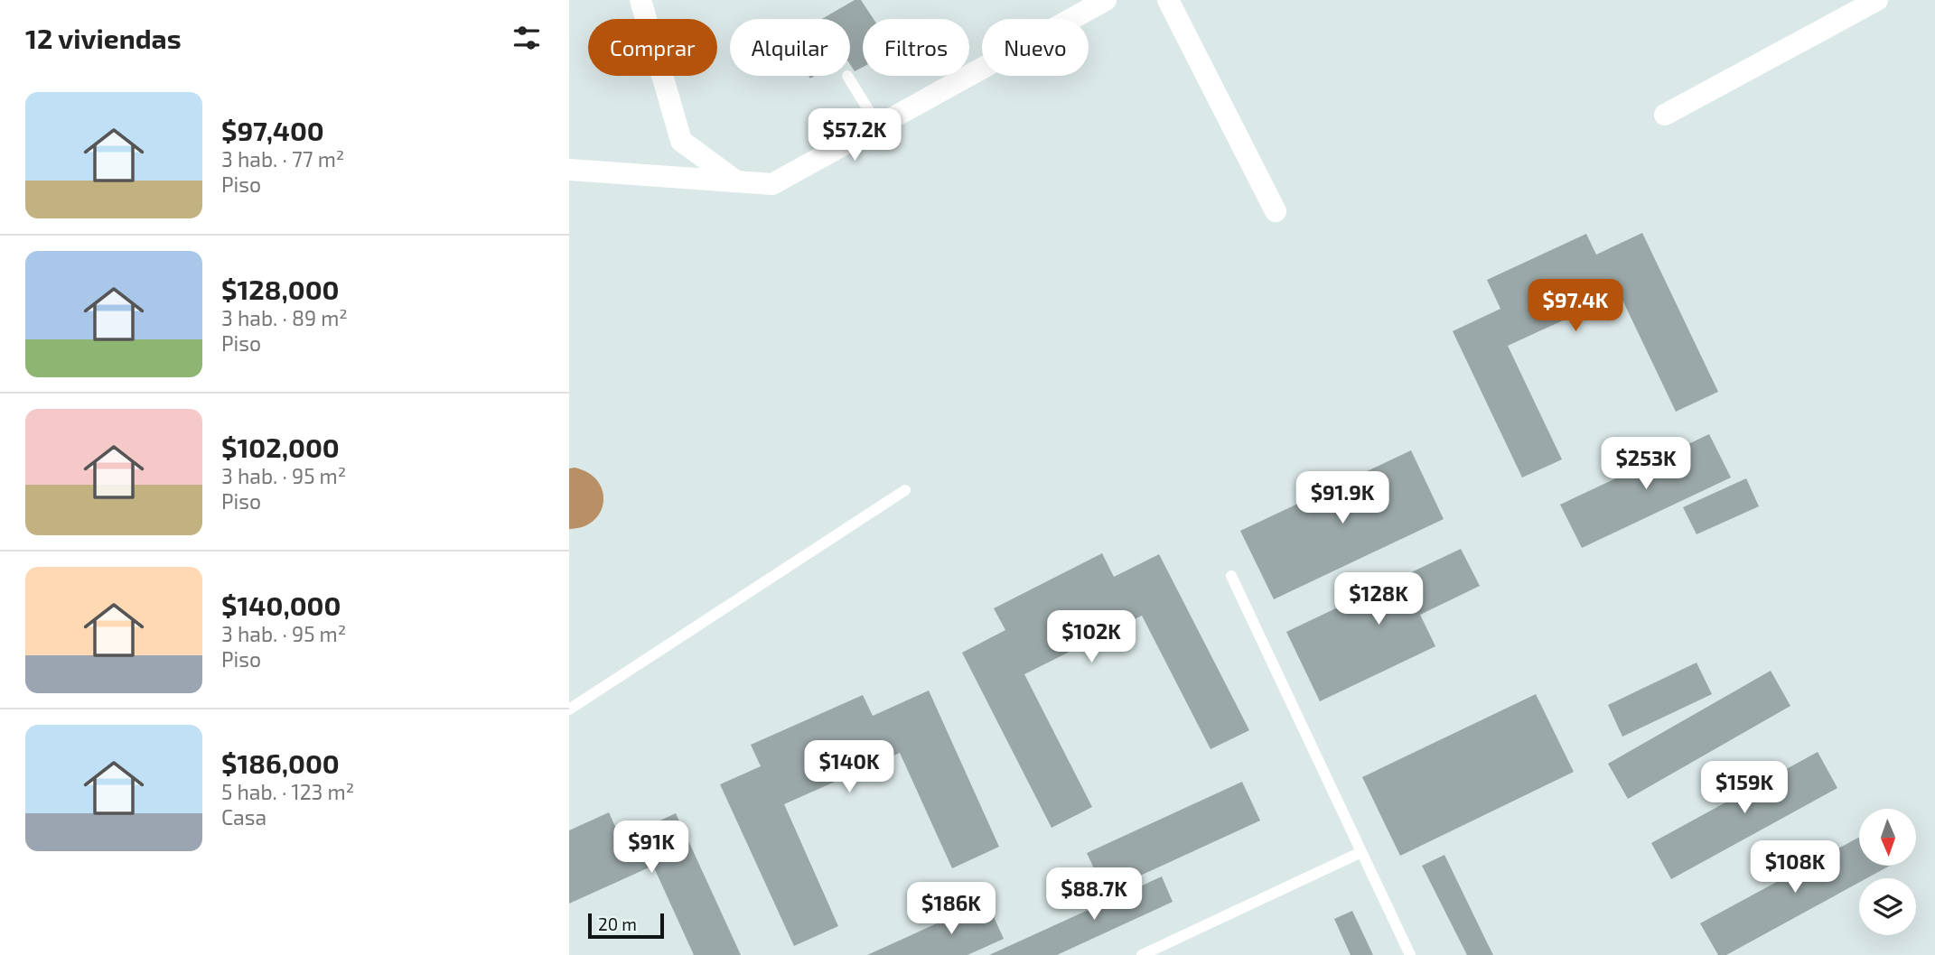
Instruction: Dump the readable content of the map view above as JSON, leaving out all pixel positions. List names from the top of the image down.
{
  "scale_bar": "20 m",
  "north": "bottom",
  "page": {
    "heading": "12 viviendas",
    "chip": [
      "Comprar",
      "Alquilar",
      "Filtros",
      "Nuevo"
    ],
    "list": [
      {
        "name": "$97,400",
        "note": "3 hab. · 77 m² · Piso"
      },
      {
        "name": "$128,000",
        "note": "3 hab. · 89 m² · Piso"
      },
      {
        "name": "$102,000",
        "note": "3 hab. · 95 m² · Piso"
      },
      {
        "name": "$140,000",
        "note": "3 hab. · 95 m² · Piso"
      },
      {
        "name": "$186,000",
        "note": "5 hab. · 123 m² · Casa"
      }
    ],
    "price": [
      "$57.2K",
      "$97.4K",
      "$253K",
      "$91.9K",
      "$128K",
      "$102K",
      "$140K",
      "$159K",
      "$91K",
      "$108K",
      "$88.7K",
      "$186K"
    ],
    "scale": "20 m"
  }
}
